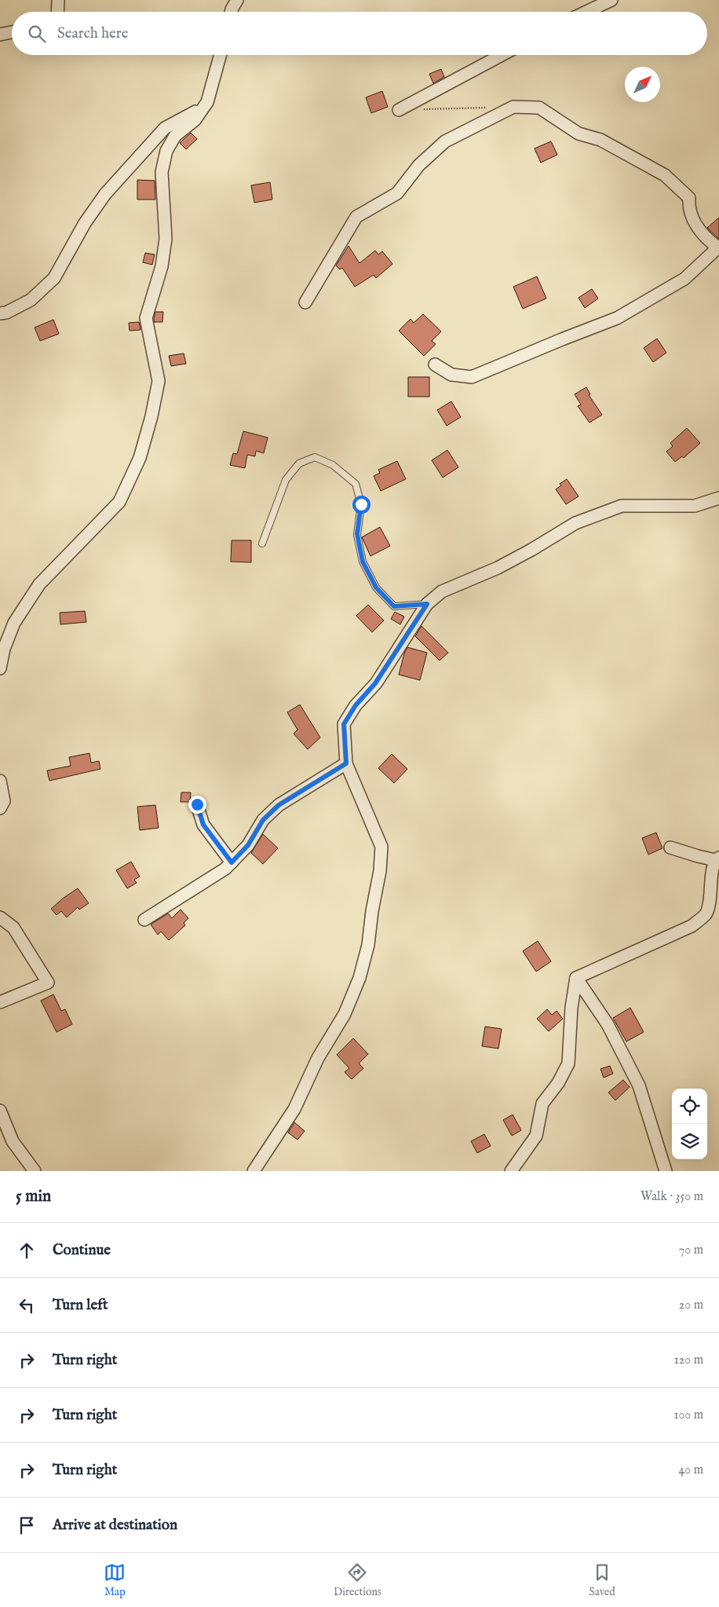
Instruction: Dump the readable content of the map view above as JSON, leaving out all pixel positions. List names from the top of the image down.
{
  "north": "top right",
  "page": {
    "search": "Search here",
    "heading": ["5 min", "Walk · 350 m"],
    "list": [
      ["Continue", "70 m"],
      ["Turn left", "20 m"],
      ["Turn right", "120 m"],
      ["Turn right", "100 m"],
      ["Turn right", "40 m"],
      "Arrive at destination"
    ],
    "nav": ["Map", "Directions", "Saved"]
  }
}
